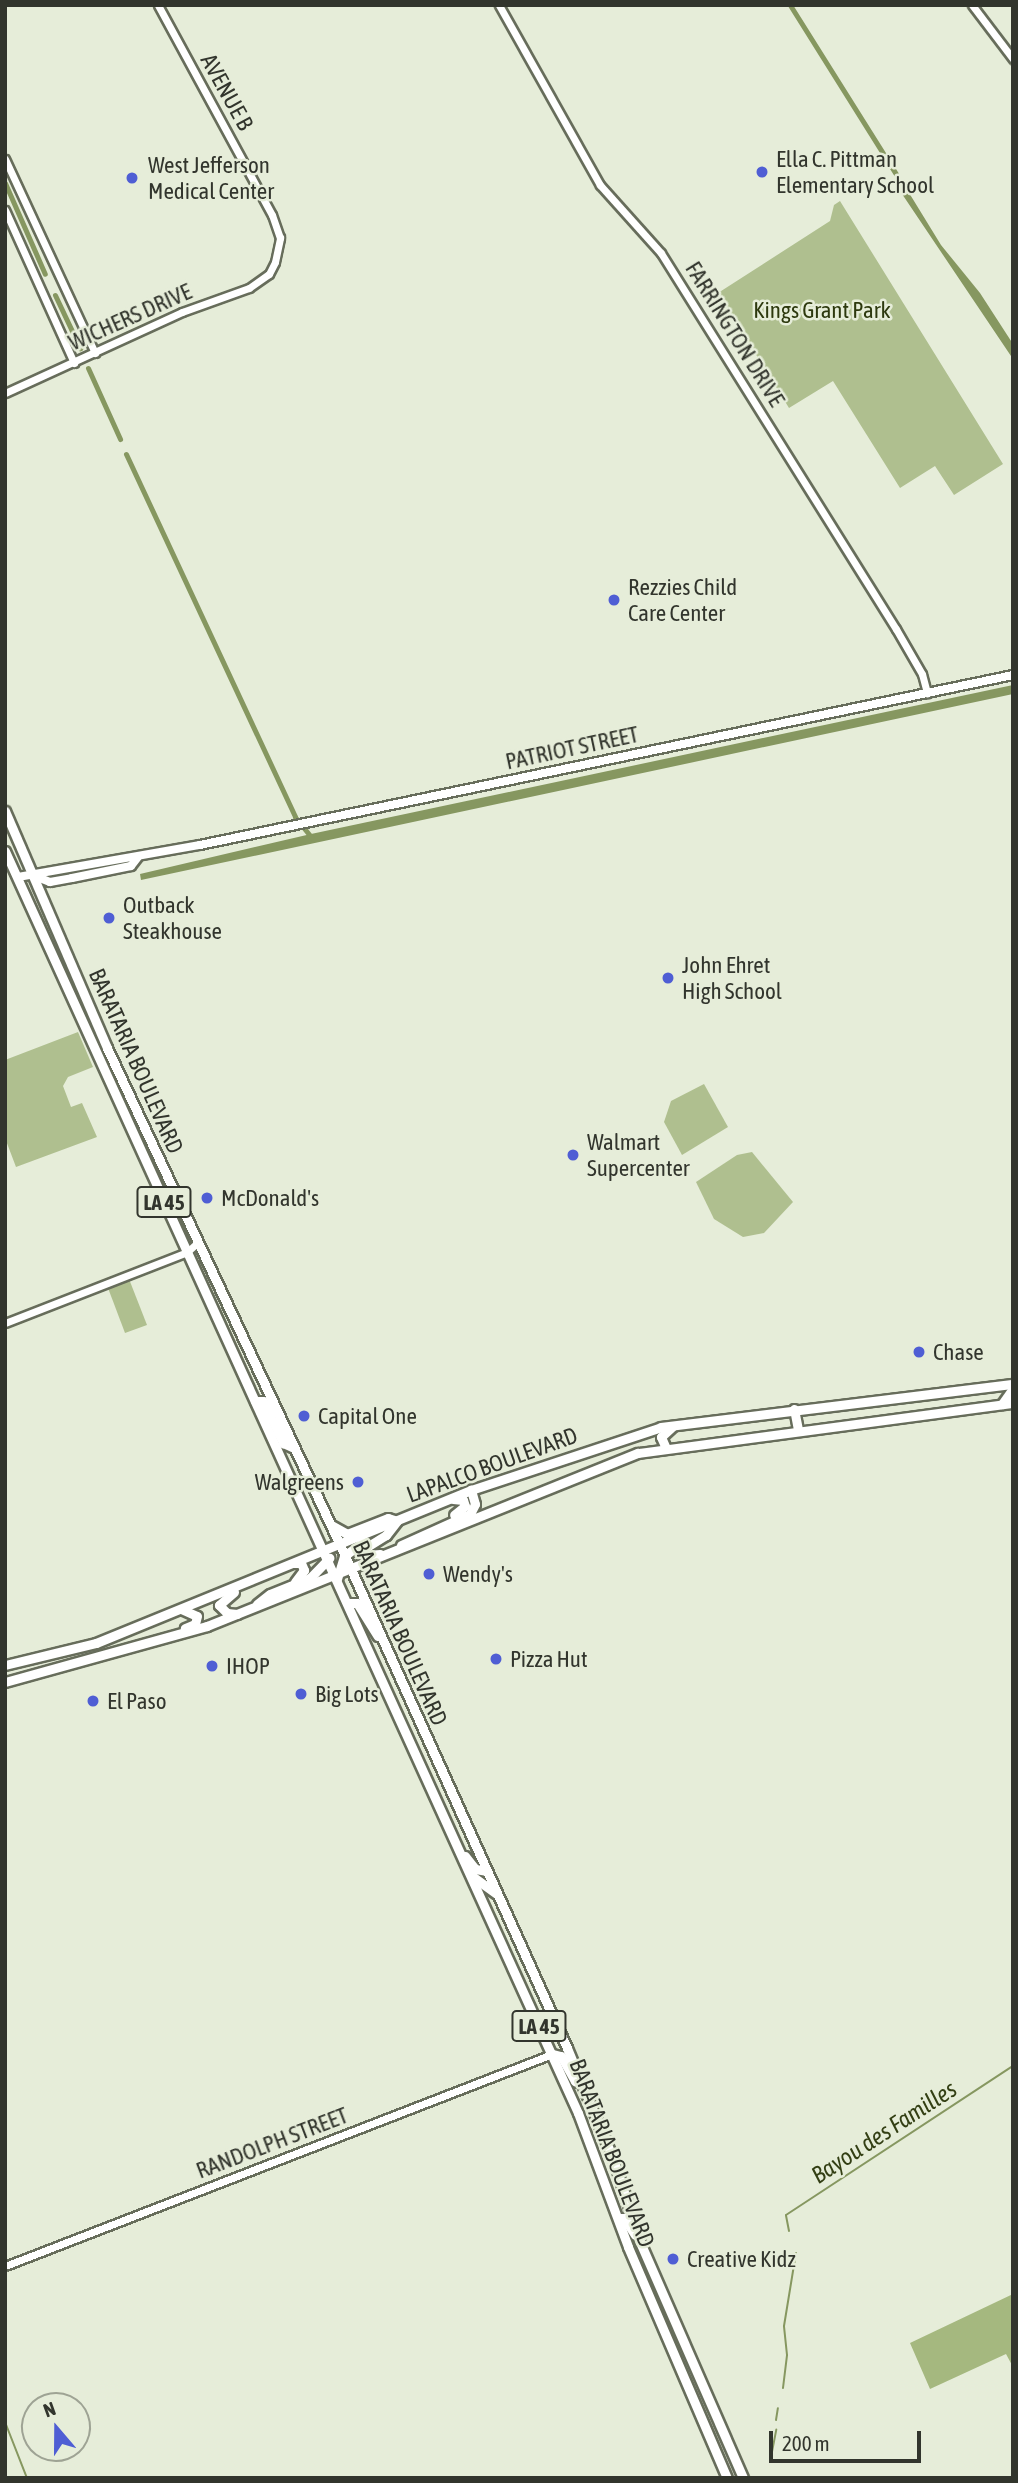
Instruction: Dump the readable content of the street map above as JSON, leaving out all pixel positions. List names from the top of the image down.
{
  "streets": {
    "main road": [
      "PATRIOT STREET",
      "BARATARIA BOULEVARD",
      "LA 45",
      "LAPALCO BOULEVARD"
    ],
    "street": [
      "AVENUE B",
      "WICHERS DRIVE",
      "FARRINGTON DRIVE",
      "RANDOLPH STREET"
    ]
  },
  "crossings": [
    ["AVENUE B", "WICHERS DRIVE"],
    ["FARRINGTON DRIVE", "PATRIOT STREET"],
    ["PATRIOT STREET", "BARATARIA BOULEVARD"],
    ["BARATARIA BOULEVARD", "LAPALCO BOULEVARD"],
    ["BARATARIA BOULEVARD", "RANDOLPH STREET"]
  ],
  "water": ["Bayou des Familles"],
  "parks": ["Kings Grant Park"],
  "places": [
    "Ella C. Pittman Elementary School",
    "West Jefferson Medical Center",
    "Rezzies Child Care Center",
    "Outback Steakhouse",
    "John Ehret High School",
    "Walmart Supercenter",
    "McDonald's",
    "Chase",
    "Capital One",
    "Walgreens",
    "Wendy's",
    "Pizza Hut",
    "IHOP",
    "Big Lots",
    "El Paso",
    "Creative Kidz"
  ],
  "scale_bar": "200 m",
  "north": "top"
}
